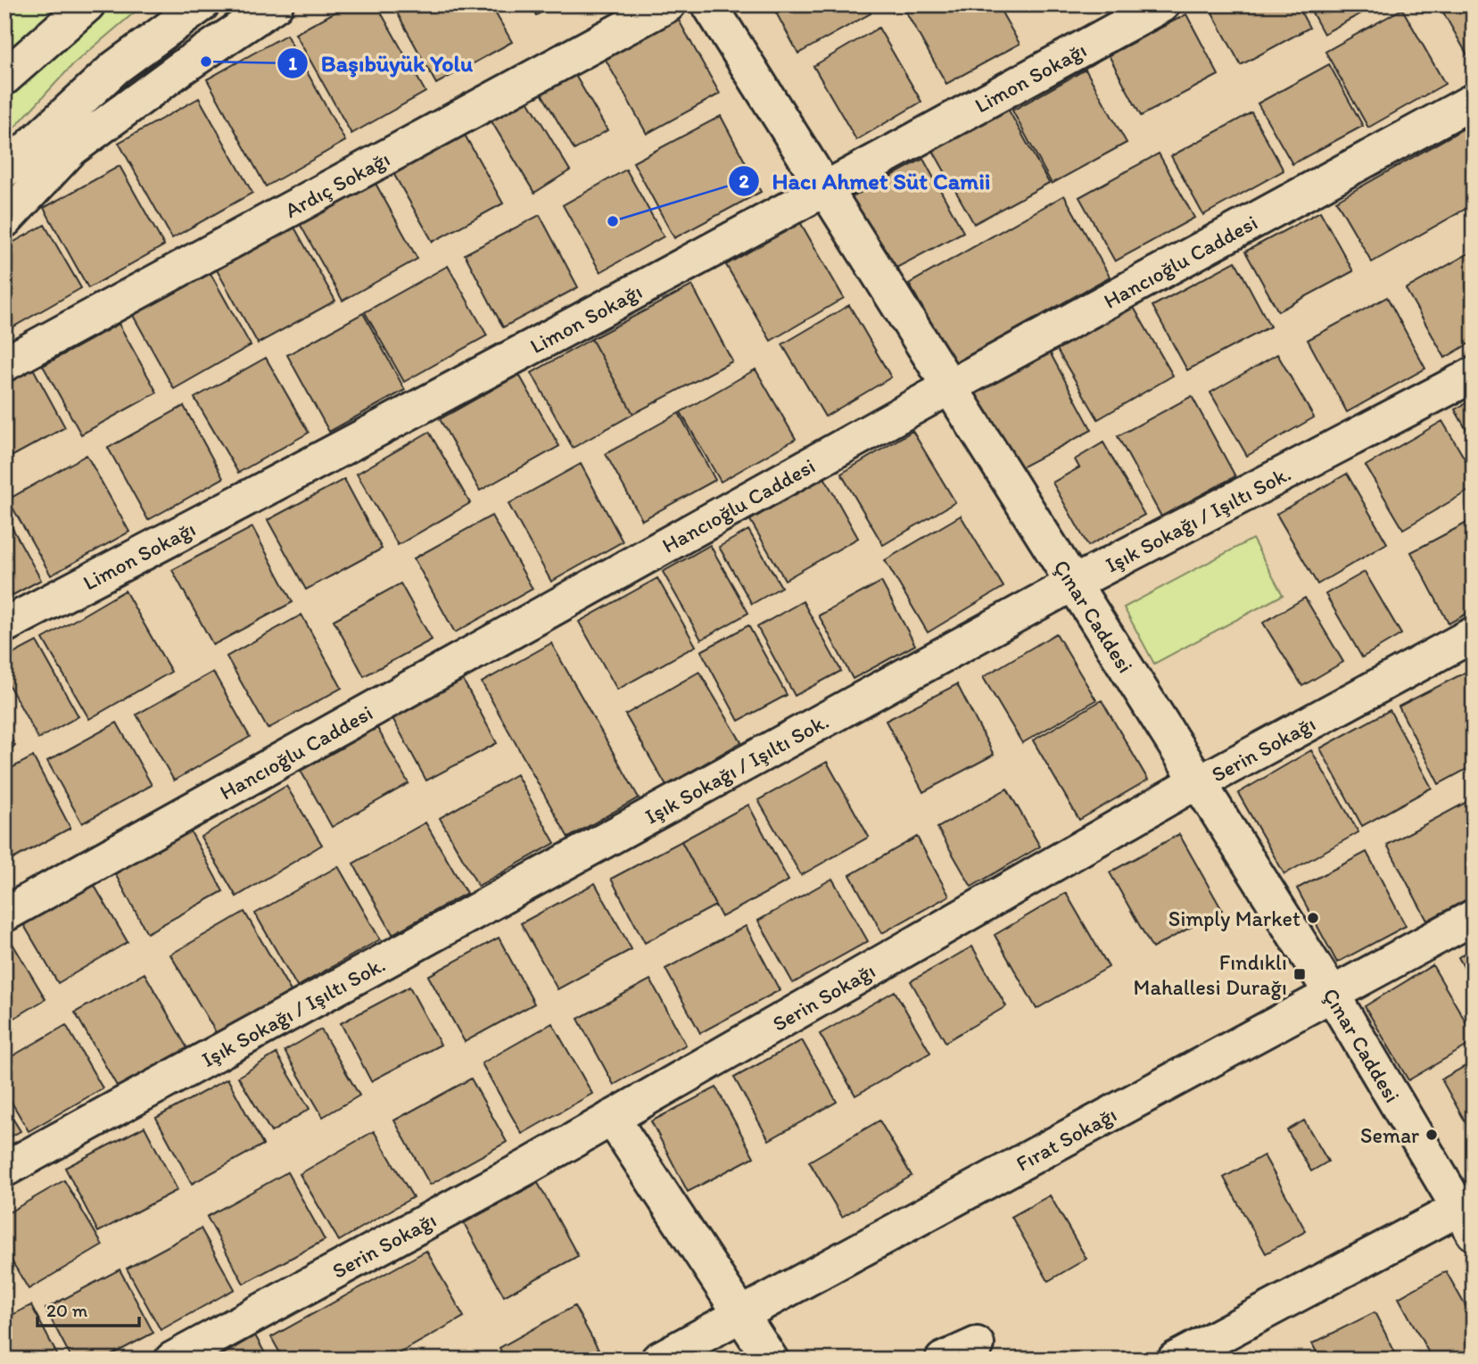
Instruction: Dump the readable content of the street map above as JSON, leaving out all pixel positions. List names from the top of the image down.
{
  "streets": {
    "street": [
      "Limon Sokağı",
      "Ardıç Sokağı",
      "Hancıoğlu Caddesi",
      "Işık Sokağı / Işıltı Sok.",
      "Çınar Caddesi",
      "Serin Sokağı",
      "Fırat Sokağı"
    ]
  },
  "crossings": [
    ["Limon Sokağı", "Çınar Caddesi"],
    ["Hancıoğlu Caddesi", "Çınar Caddesi"],
    ["Işık Sokağı / Işıltı Sok.", "Çınar Caddesi"],
    ["Çınar Caddesi", "Serin Sokağı"],
    ["Çınar Caddesi", "Fırat Sokağı"]
  ],
  "places": {
    "other": [
      "Başıbüyük Yolu",
      "Hacı Ahmet Süt Camii",
      "Simply Market",
      "Semar"
    ],
    "transit": ["Fındıklı Mahallesi Durağı"]
  },
  "scale_bar": "20 m"
}
